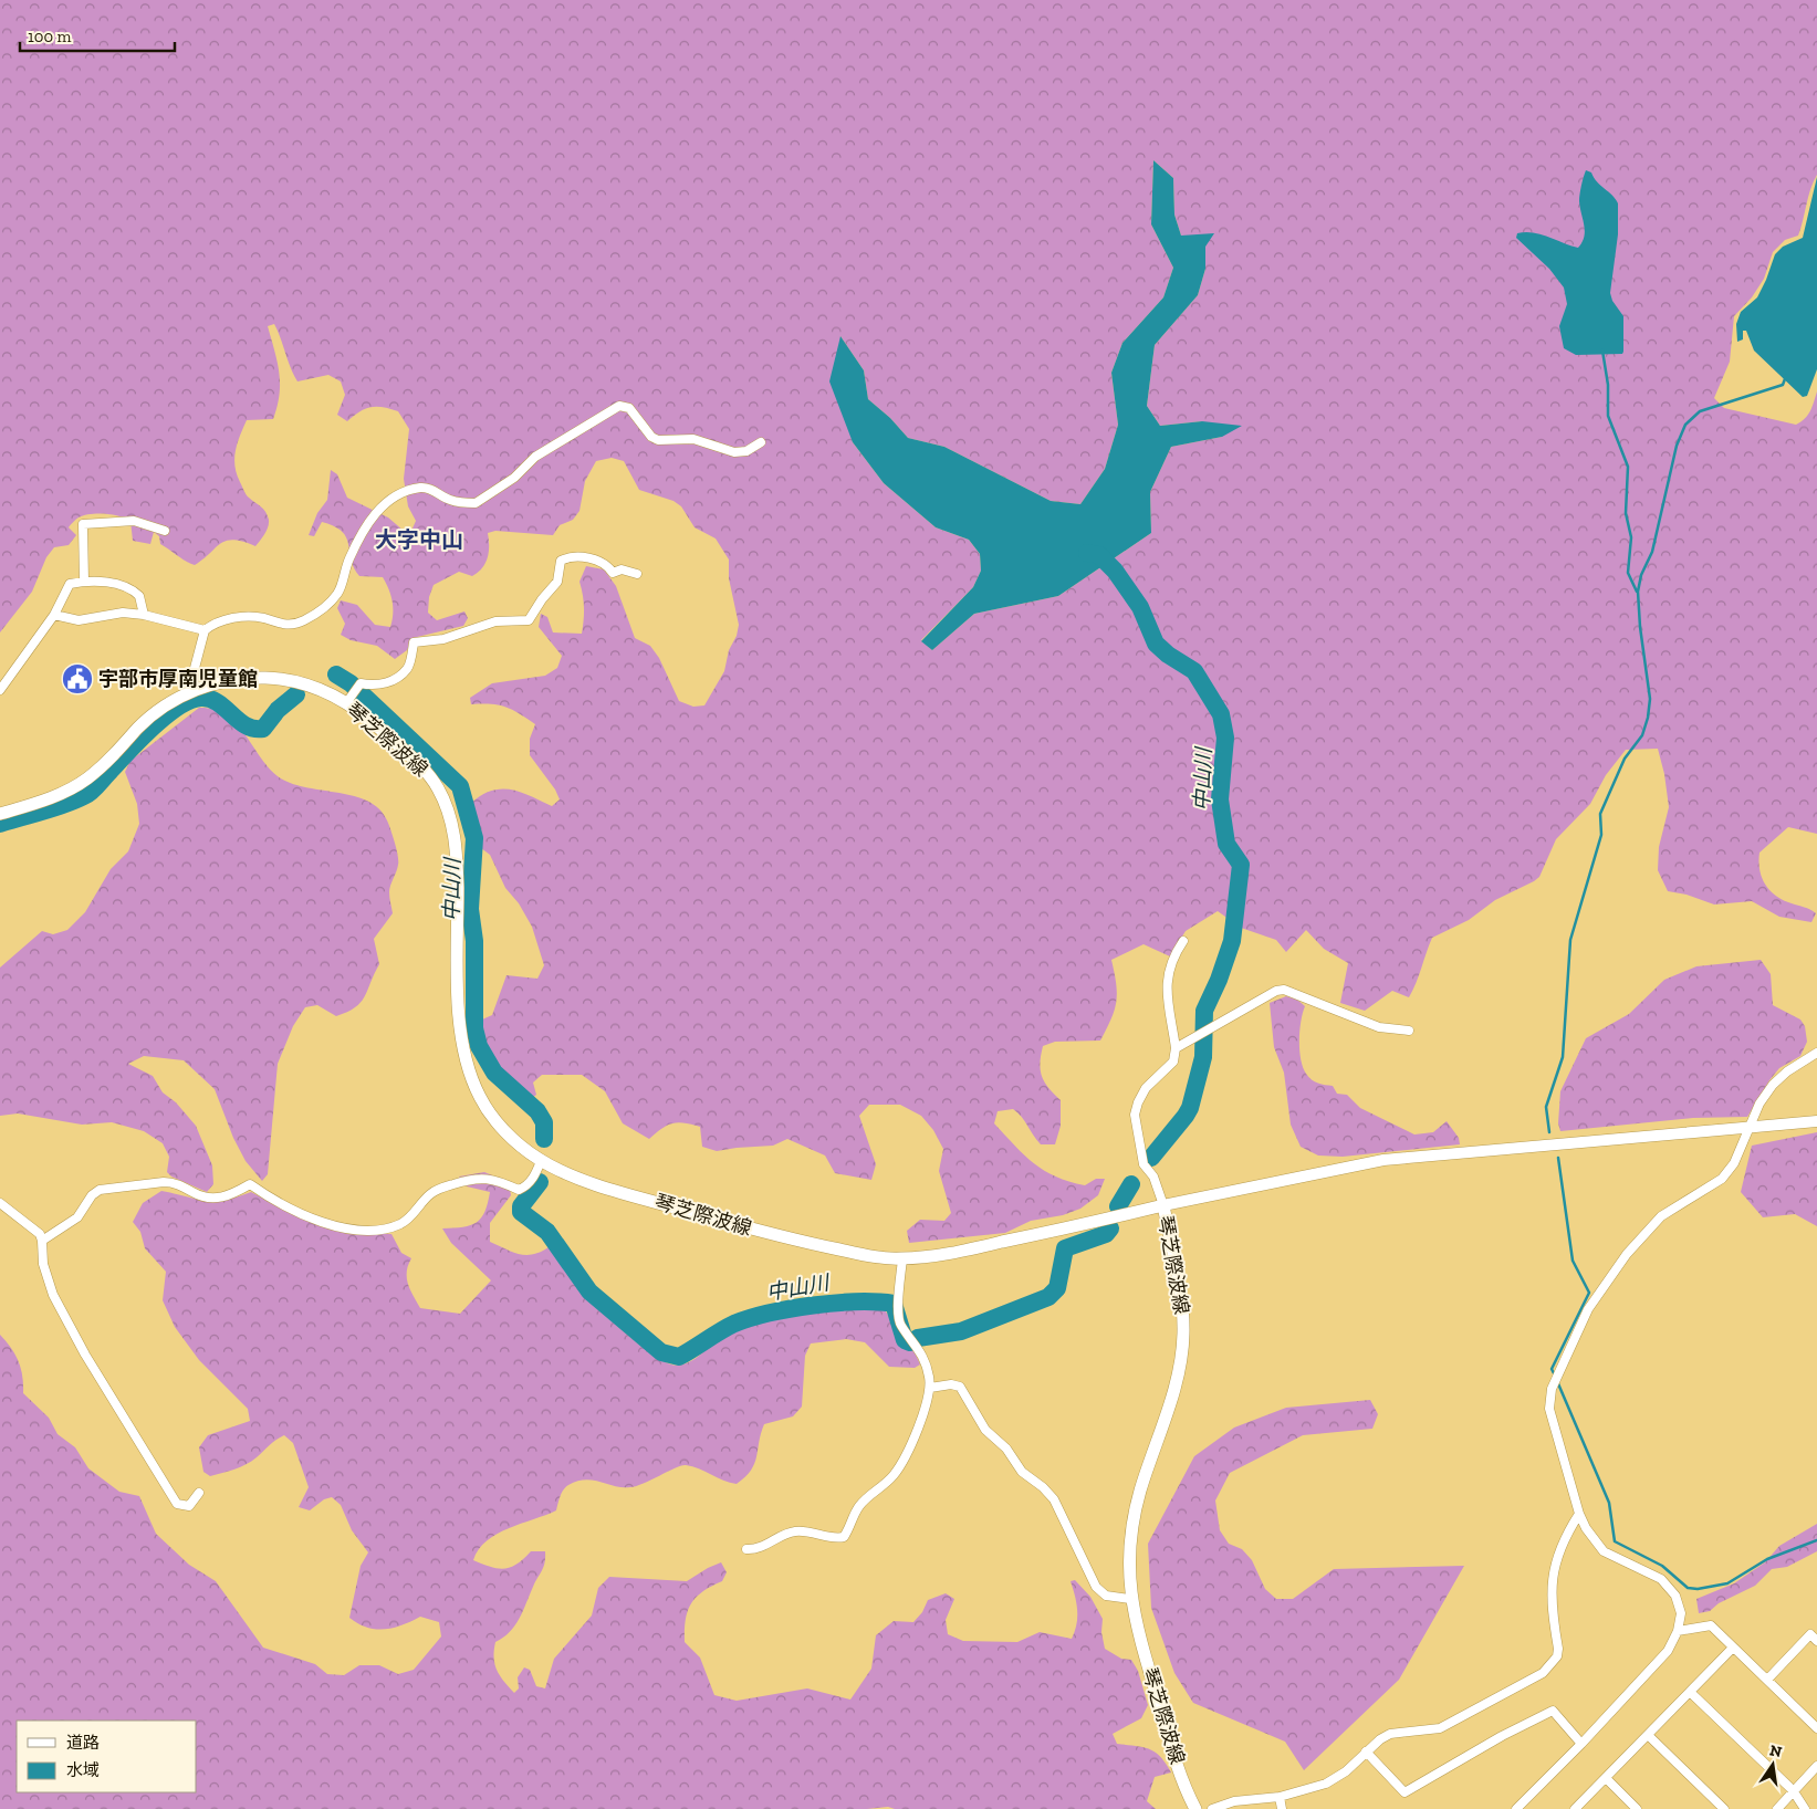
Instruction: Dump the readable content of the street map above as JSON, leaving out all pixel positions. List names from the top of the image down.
{
  "streets": {
    "main road": ["琴芝際波線"]
  },
  "districts": ["大字中山"],
  "water": ["中山川"],
  "places": {
    "public building": ["宇部市厚南児童館"]
  },
  "legend": ["道路", "水域"],
  "scale_bar": "100 m",
  "north": "top"
}
